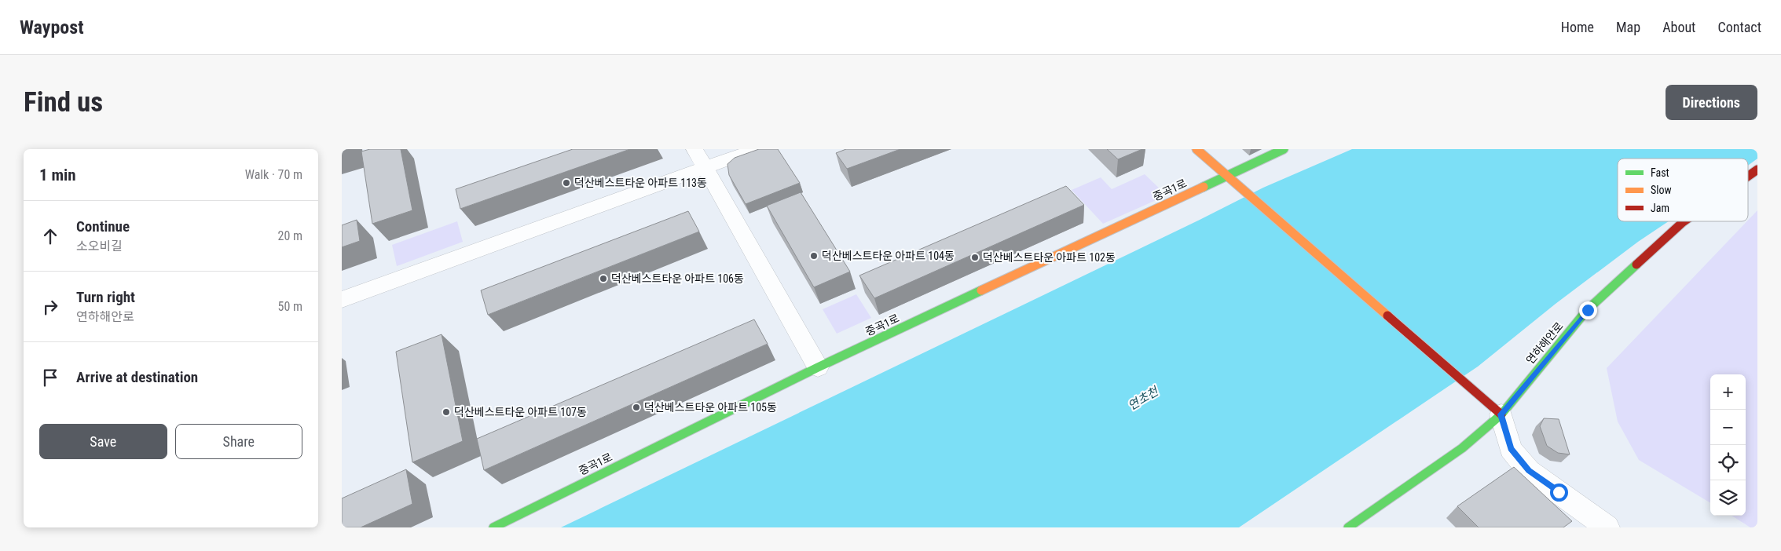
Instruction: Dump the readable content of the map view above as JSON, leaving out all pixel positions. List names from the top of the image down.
{
  "streets": {
    "street": ["중곡1로", "연하해안로"]
  },
  "water": ["연초천"],
  "places": [
    "덕산베스트타운 아파트 113동",
    "덕산베스트타운 아파트 104동",
    "덕산베스트타운 아파트 102동",
    "덕산베스트타운 아파트 106동",
    "덕산베스트타운 아파트 105동",
    "덕산베스트타운 아파트 107동"
  ],
  "legend": ["Fast", "Slow", "Jam"],
  "page": {
    "header": "Waypost",
    "nav": [
      "Home",
      "Map",
      "About",
      "Contact"
    ],
    "buttons": [
      "Directions",
      ["Save", "Share"]
    ],
    "title": "Find us",
    "heading": ["1 min", "Walk · 70 m"],
    "list": [
      ["Continue", "소오비길", "20 m"],
      ["Turn right", "연하해안로", "50 m"],
      "Arrive at destination"
    ],
    "map_buttons": ["+", "−"]
  }
}
